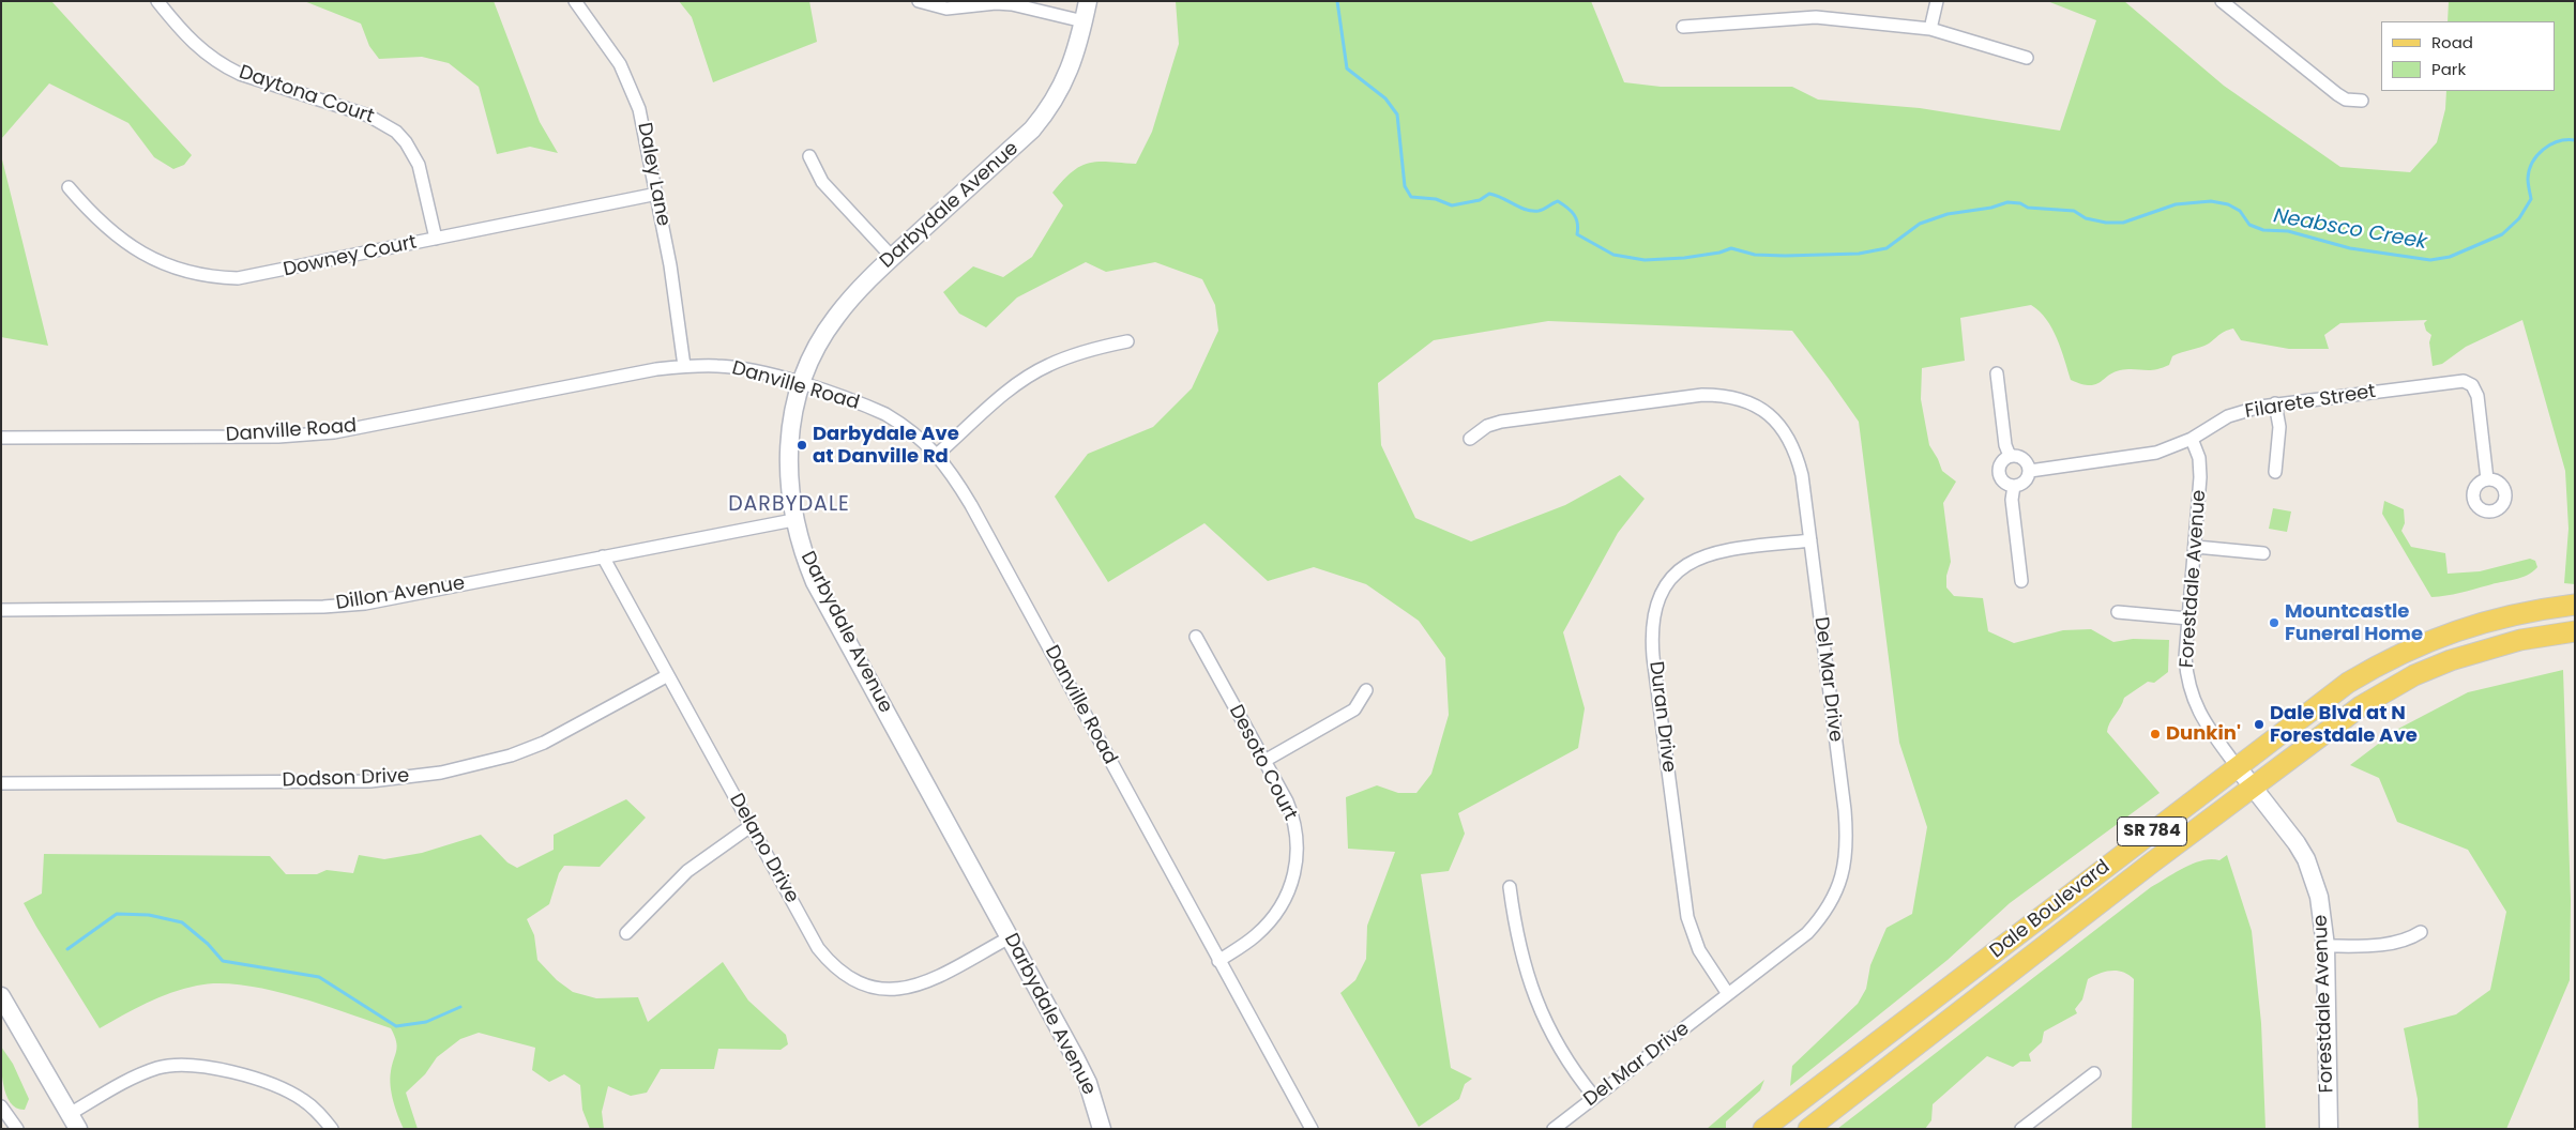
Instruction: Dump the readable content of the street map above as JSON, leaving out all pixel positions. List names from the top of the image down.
{
  "streets": {
    "main road": ["SR 784", "Dale Boulevard"],
    "street": [
      "Daytona Court",
      "Daley Lane",
      "Darbydale Avenue",
      "Downey Court",
      "Danville Road",
      "Filarete Street",
      "Forestdale Avenue",
      "Dillon Avenue",
      "Del Mar Drive",
      "Duran Drive",
      "Desoto Court",
      "Dodson Drive",
      "Delano Drive"
    ]
  },
  "crossings": [
    ["Daytona Court", "Downey Court"],
    ["Daley Lane", "Downey Court"],
    ["Daley Lane", "Danville Road"],
    ["Darbydale Avenue", "Danville Road"],
    ["Darbydale Avenue", "Dillon Avenue"],
    ["Darbydale Avenue", "Delano Drive"],
    ["Danville Road", "Desoto Court"],
    ["Filarete Street", "Forestdale Avenue"],
    ["Forestdale Avenue", "Dale Boulevard"],
    ["Dillon Avenue", "Delano Drive"],
    ["Del Mar Drive", "Duran Drive"],
    ["Dodson Drive", "Delano Drive"]
  ],
  "districts": ["DARBYDALE"],
  "water": ["Neabsco Creek"],
  "places": [
    "Darbydale Ave at Danville Rd",
    "Mountcastle Funeral Home",
    "Dale Blvd at N Forestdale Ave",
    "Dunkin'"
  ],
  "legend": ["Road", "Park"]
}
